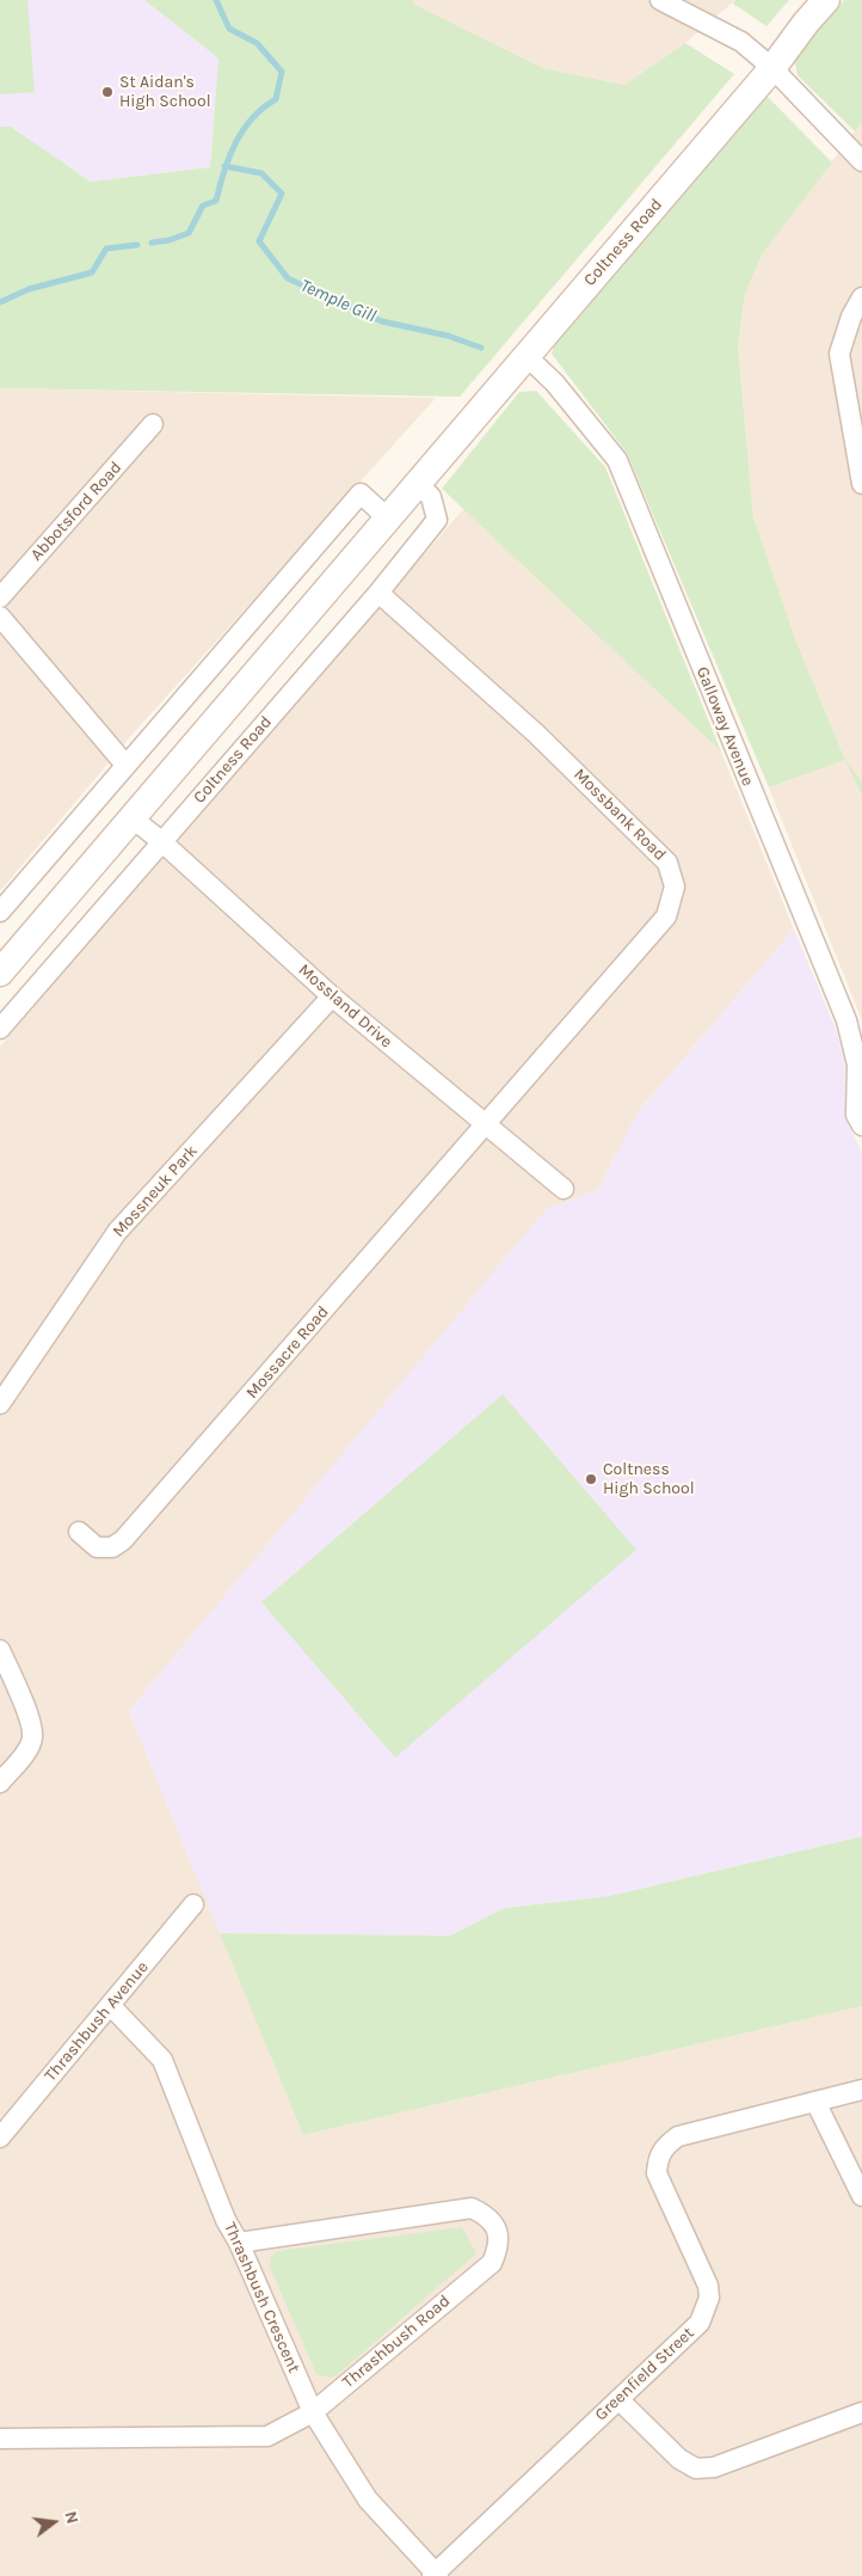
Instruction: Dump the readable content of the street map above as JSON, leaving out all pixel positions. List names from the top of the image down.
{
  "streets": {
    "street": [
      "Coltness Road",
      "Abbotsford Road",
      "Galloway Avenue",
      "Mossbank Road",
      "Mossland Drive",
      "Mossneuk Park",
      "Mossacre Road",
      "Thrashbush Avenue",
      "Thrashbush Crescent",
      "Thrashbush Road",
      "Greenfield Street"
    ]
  },
  "crossings": [
    ["Coltness Road", "Galloway Avenue"],
    ["Coltness Road", "Mossbank Road"],
    ["Coltness Road", "Mossland Drive"],
    ["Mossbank Road", "Mossland Drive"],
    ["Mossbank Road", "Mossacre Road"],
    ["Mossland Drive", "Mossneuk Park"],
    ["Mossland Drive", "Mossacre Road"],
    ["Thrashbush Avenue", "Thrashbush Crescent"],
    ["Thrashbush Crescent", "Thrashbush Road"],
    ["Thrashbush Crescent", "Greenfield Street"]
  ],
  "water": ["Temple Gill"],
  "places": ["St Aidan's High School", "Coltness High School"],
  "north": "right"
}
